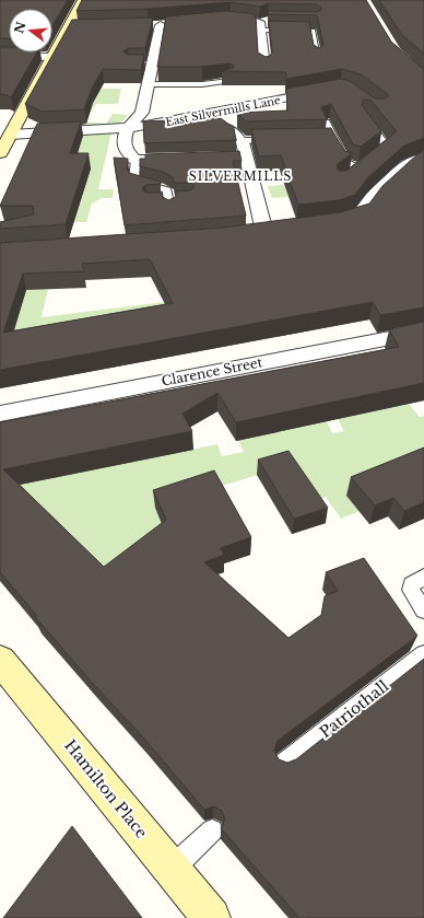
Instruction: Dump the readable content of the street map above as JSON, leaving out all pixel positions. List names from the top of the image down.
{
  "streets": {
    "main road": ["Hamilton Place"],
    "street": ["East Silvermills Lane", "Clarence Street"],
    "lane": ["Patriothall"]
  },
  "districts": ["SILVERMILLS"],
  "north": "left"
}
